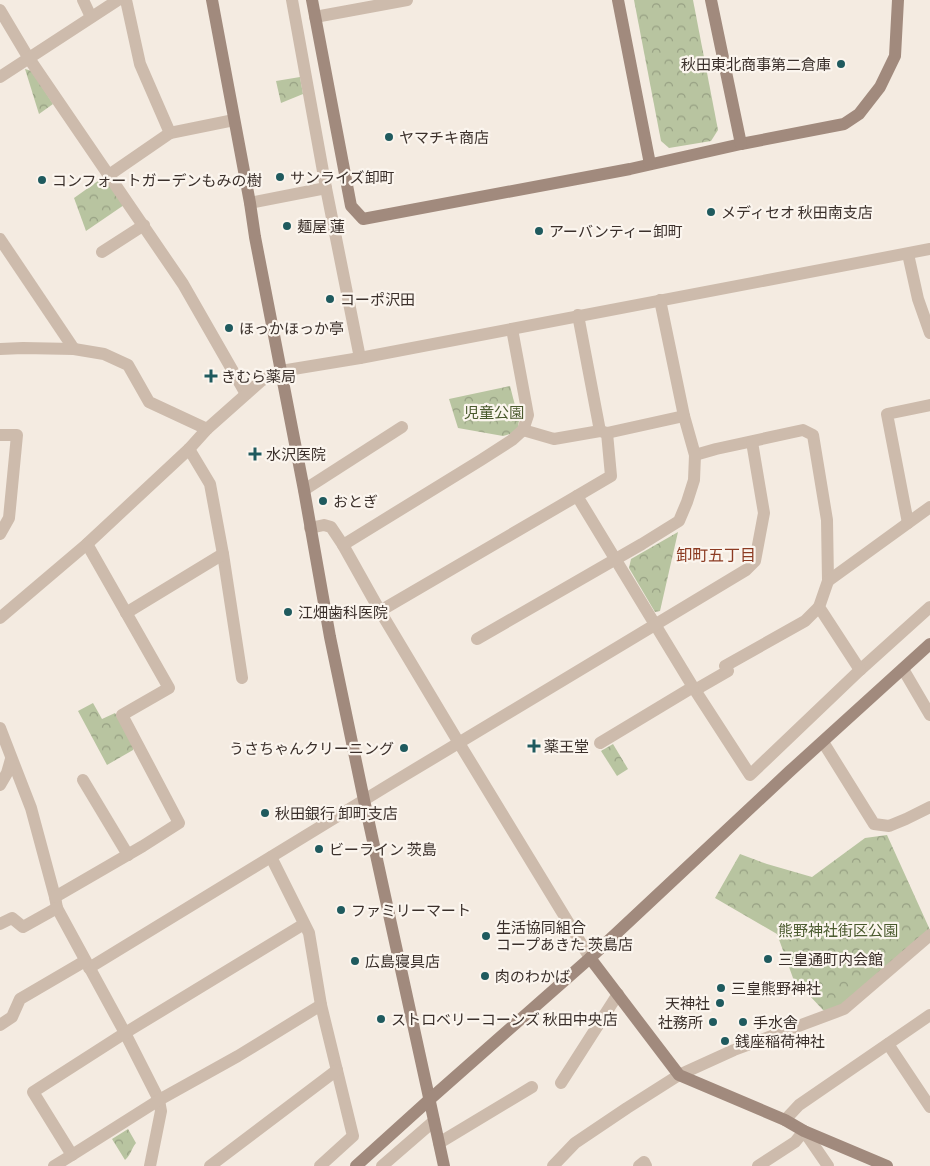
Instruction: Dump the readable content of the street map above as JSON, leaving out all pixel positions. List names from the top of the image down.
{
  "districts": ["卸町五丁目"],
  "parks": ["児童公園", "熊野神社街区公園"],
  "places": {
    "other": [
      "秋田東北商事第二倉庫",
      "ヤマチキ商店",
      "サンライズ卸町",
      "コンフォートガーデンもみの樹",
      "メディセオ 秋田南支店",
      "麺屋 蓮",
      "アーバンティー卸町",
      "コーポ沢田",
      "ほっかほっか亭",
      "おとぎ",
      "江畑歯科医院",
      "うさちゃんクリーニング",
      "秋田銀行 卸町支店",
      "ビーライン 茨島",
      "ファミリーマート",
      "生活協同組合 コープあきた 茨島店",
      "三皇通町内会館",
      "広島寝具店",
      "肉のわかば",
      "三皇熊野神社",
      "天神社",
      "ストロベリーコーンズ 秋田中央店",
      "社務所",
      "手水舎",
      "銭座稲荷神社"
    ],
    "health": ["きむら薬局", "水沢医院", "薬王堂"]
  }
}
